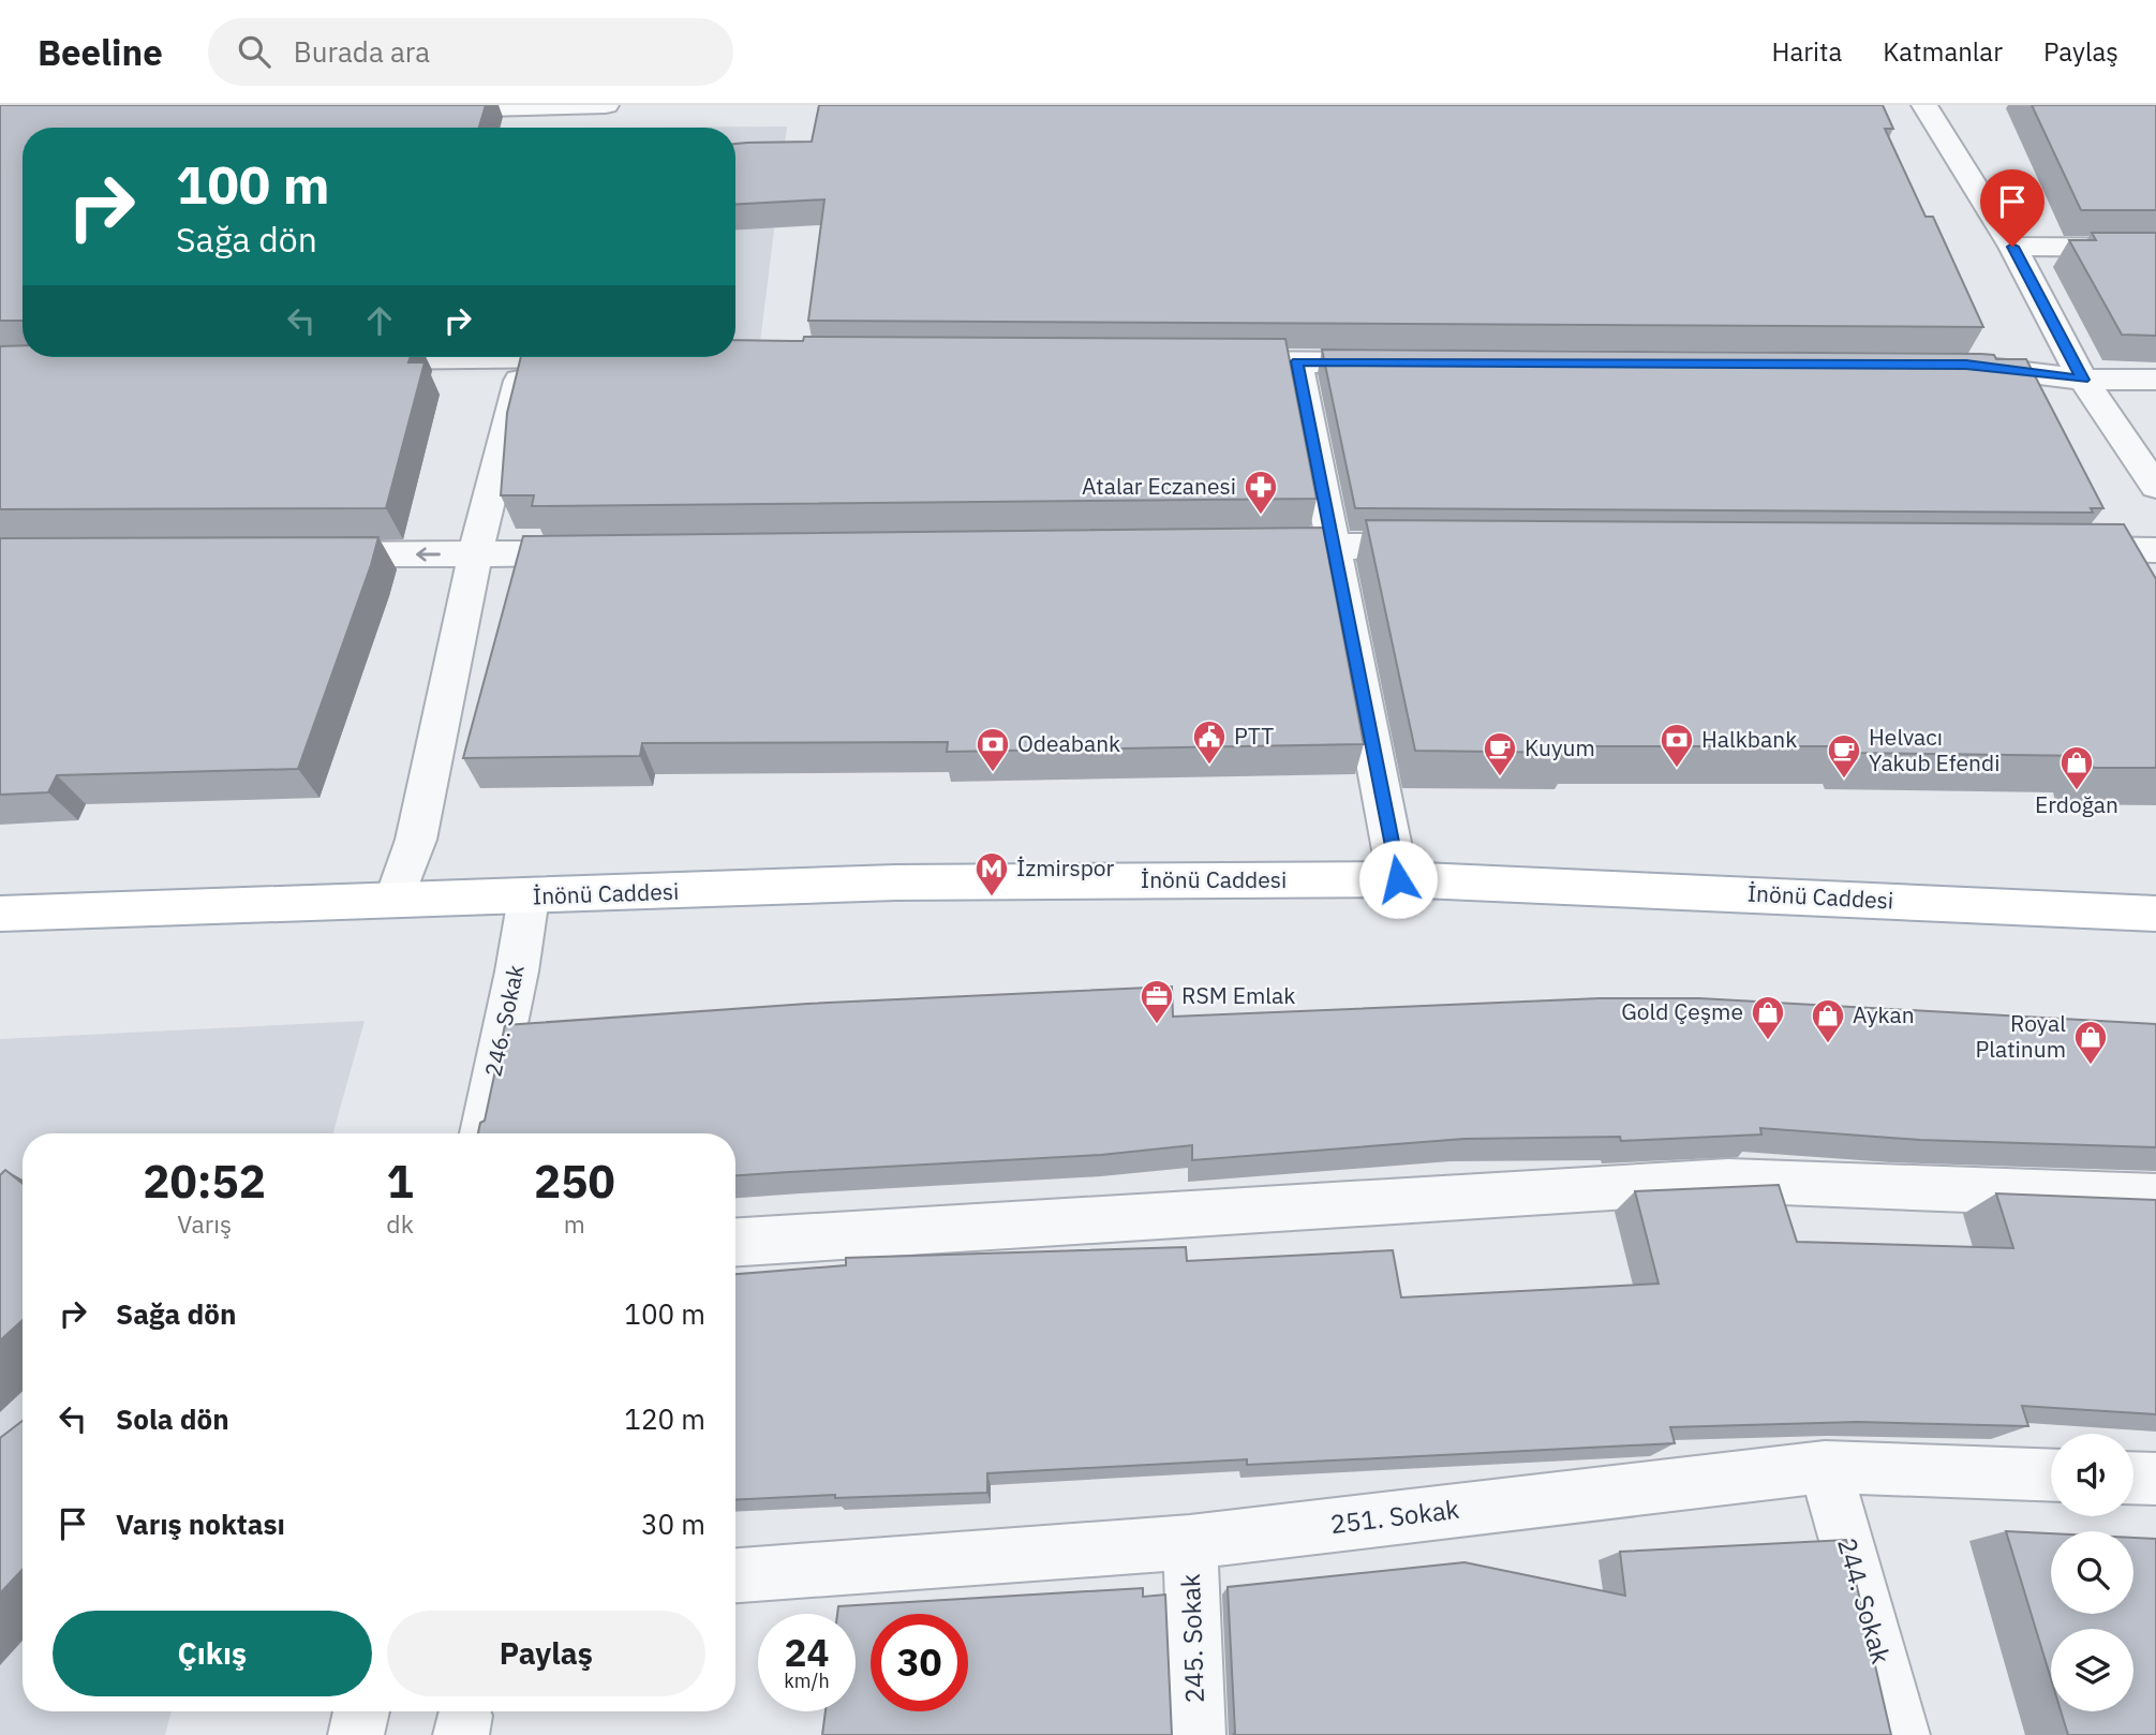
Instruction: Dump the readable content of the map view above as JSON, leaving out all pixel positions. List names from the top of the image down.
{
  "streets": {
    "main road": ["İnönü Caddesi"],
    "street": [
      "246. Sokak",
      "251. Sokak",
      "244. Sokak",
      "245. Sokak"
    ]
  },
  "crossings": [
    ["İnönü Caddesi", "246. Sokak"],
    ["251. Sokak", "244. Sokak"],
    ["251. Sokak", "245. Sokak"]
  ],
  "places": {
    "pharmacy": ["Atalar Eczanesi"],
    "public building": ["PTT"],
    "bank": ["Halkbank", "Odeabank"],
    "cafe": ["Kuyum", "Helvacı Yakub Efendi"],
    "shop": [
      "Erdoğan",
      "Gold Çeşme",
      "Aykan",
      "Royal Platinum"
    ],
    "metro station": ["İzmirspor"],
    "office": ["RSM Emlak"]
  },
  "page": {
    "header": "Beeline",
    "search": "Burada ara",
    "nav": ["Harita", "Katmanlar", "Paylaş"],
    "turn": ["100 m", "Sağa dön"],
    "eta": [
      "20:52",
      "Varış",
      "1",
      "dk",
      "250",
      "m"
    ],
    "list": [
      {
        "name": "Sağa dön",
        "value": "100 m"
      },
      {
        "name": "Sola dön",
        "value": "120 m"
      },
      {
        "name": "Varış noktası",
        "value": "30 m"
      }
    ],
    "buttons": ["Çıkış", "Paylaş"],
    "speed": "24 km/h",
    "limit": "30"
  }
}
